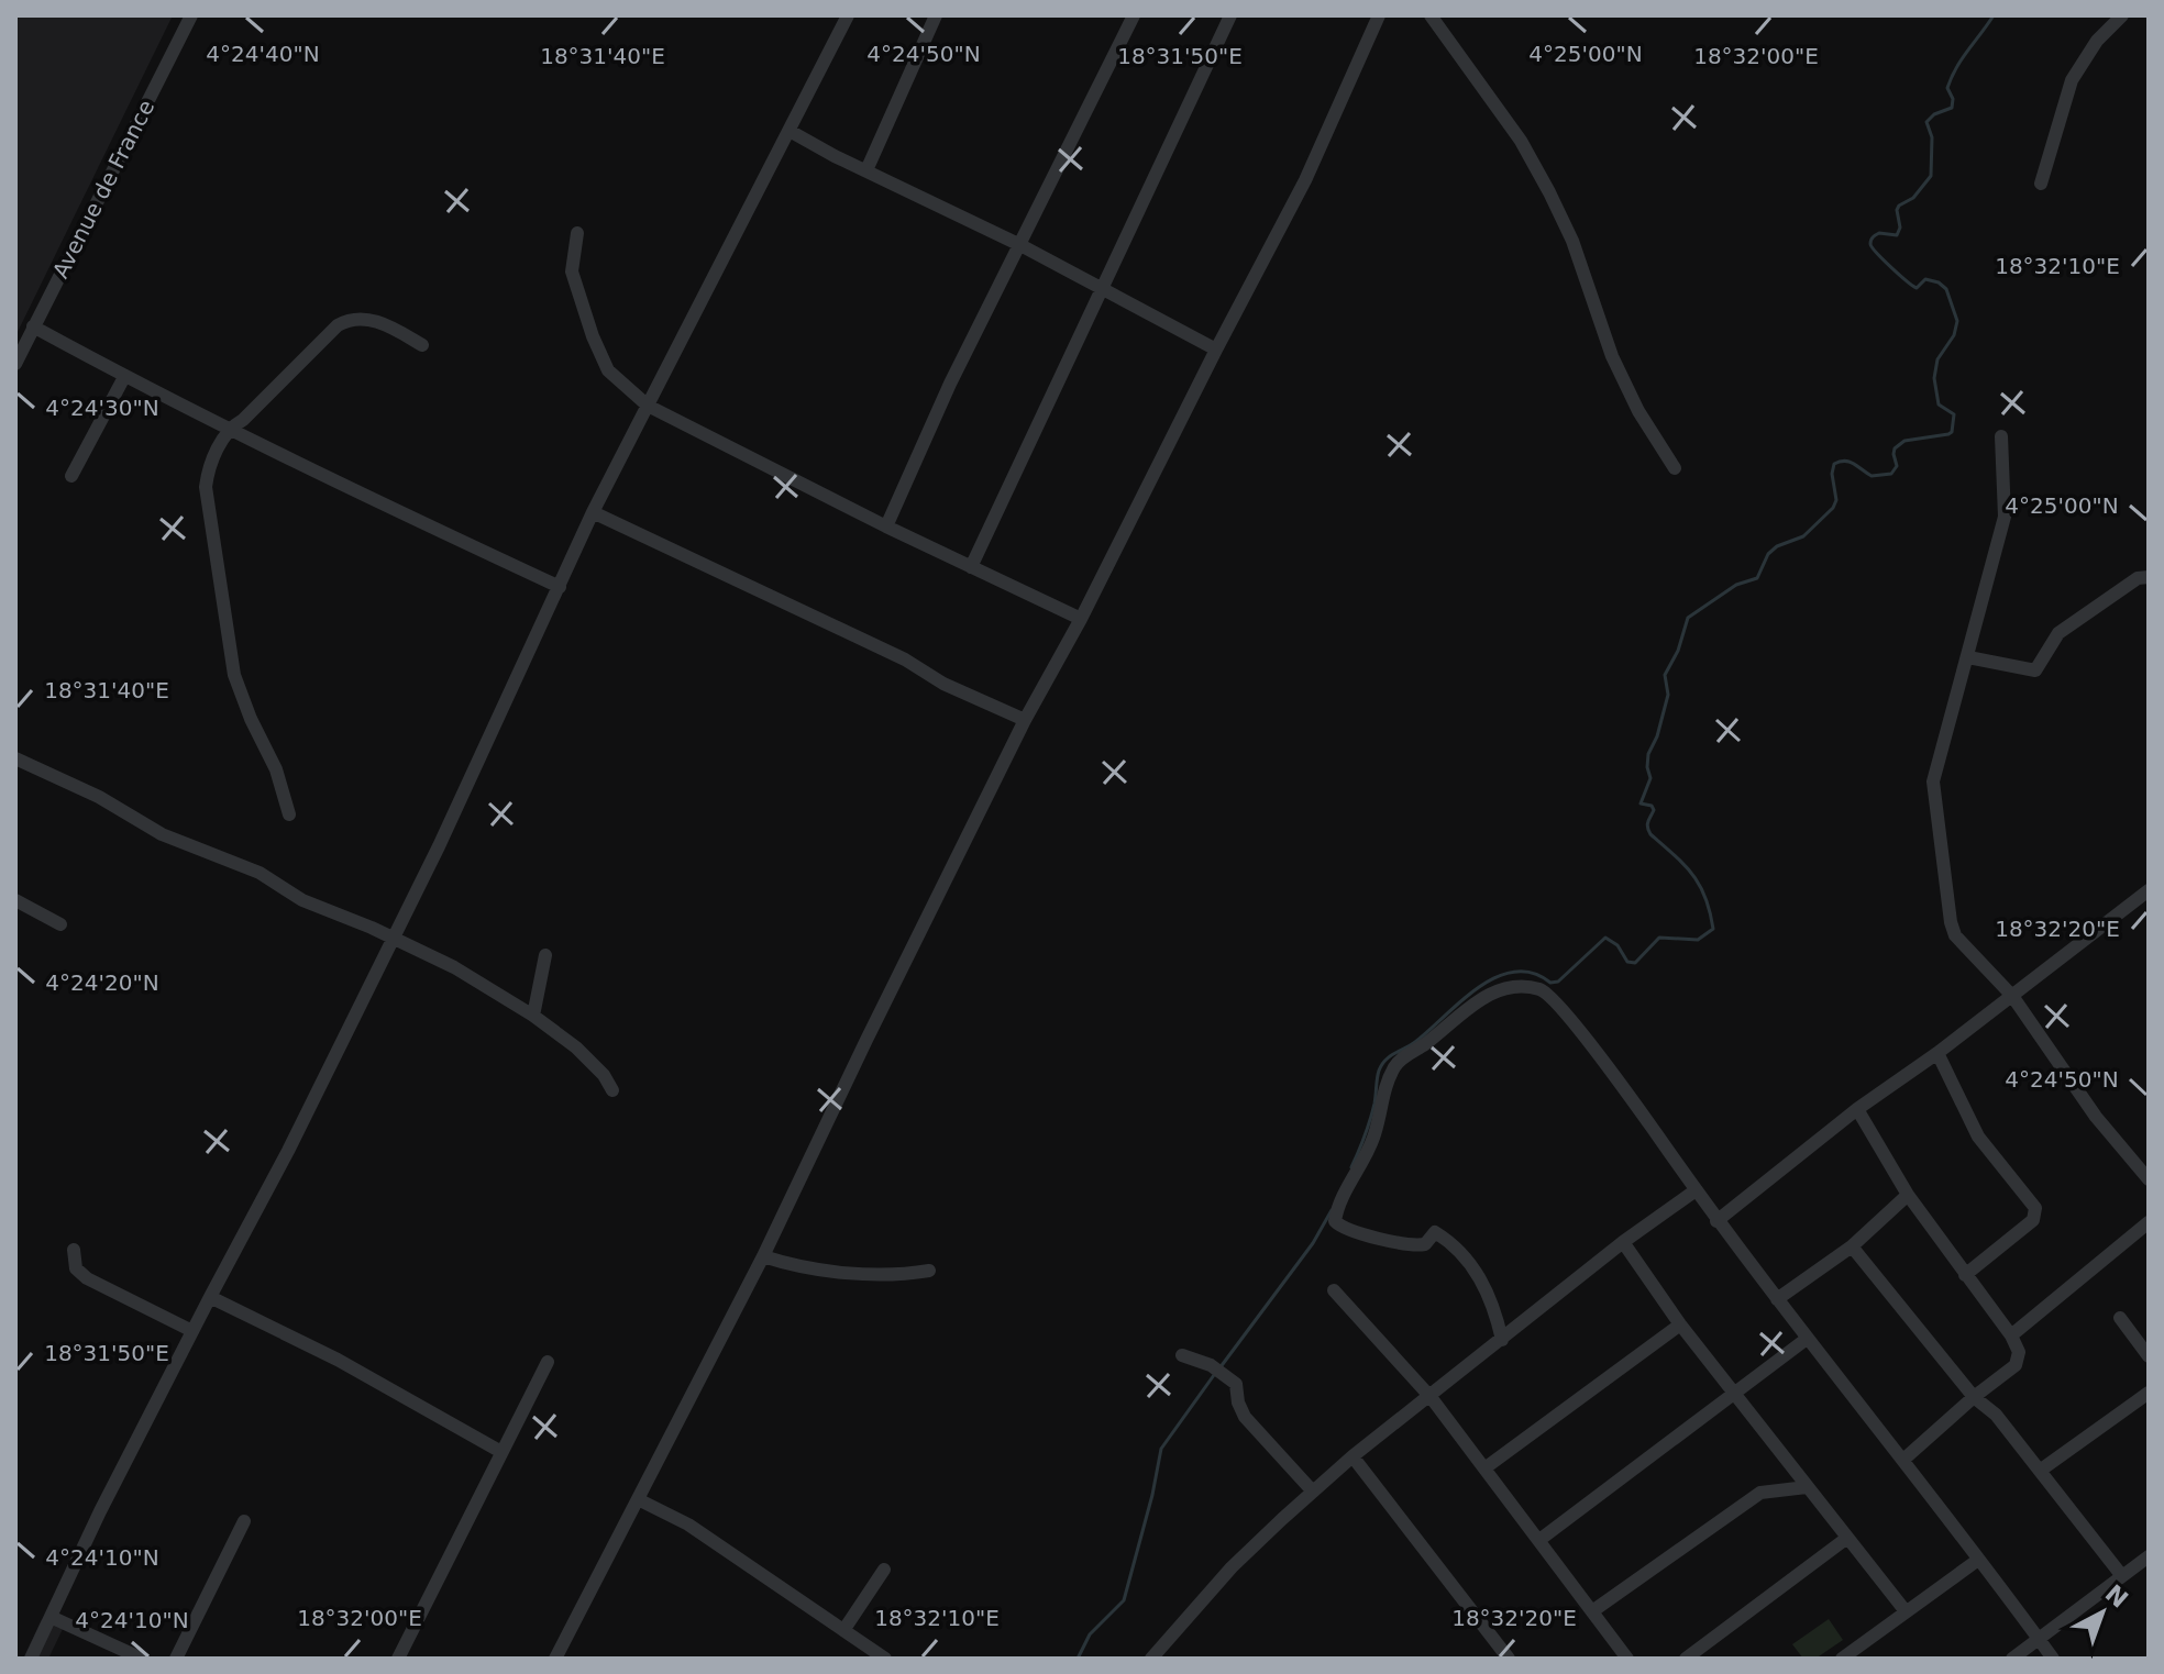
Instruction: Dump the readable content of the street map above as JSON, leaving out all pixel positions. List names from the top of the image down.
{
  "streets": {
    "street": ["Avenue de France"]
  },
  "north": "top right",
  "coordinates": [
    "4°24'40\"N",
    "4°24'50\"N",
    "4°25'00\"N",
    "18°31'40\"E",
    "18°31'50\"E",
    "18°32'00\"E",
    "18°32'10\"E",
    "4°24'30\"N",
    "18°32'20\"E",
    "4°24'20\"N",
    "4°24'10\"N"
  ]
}
